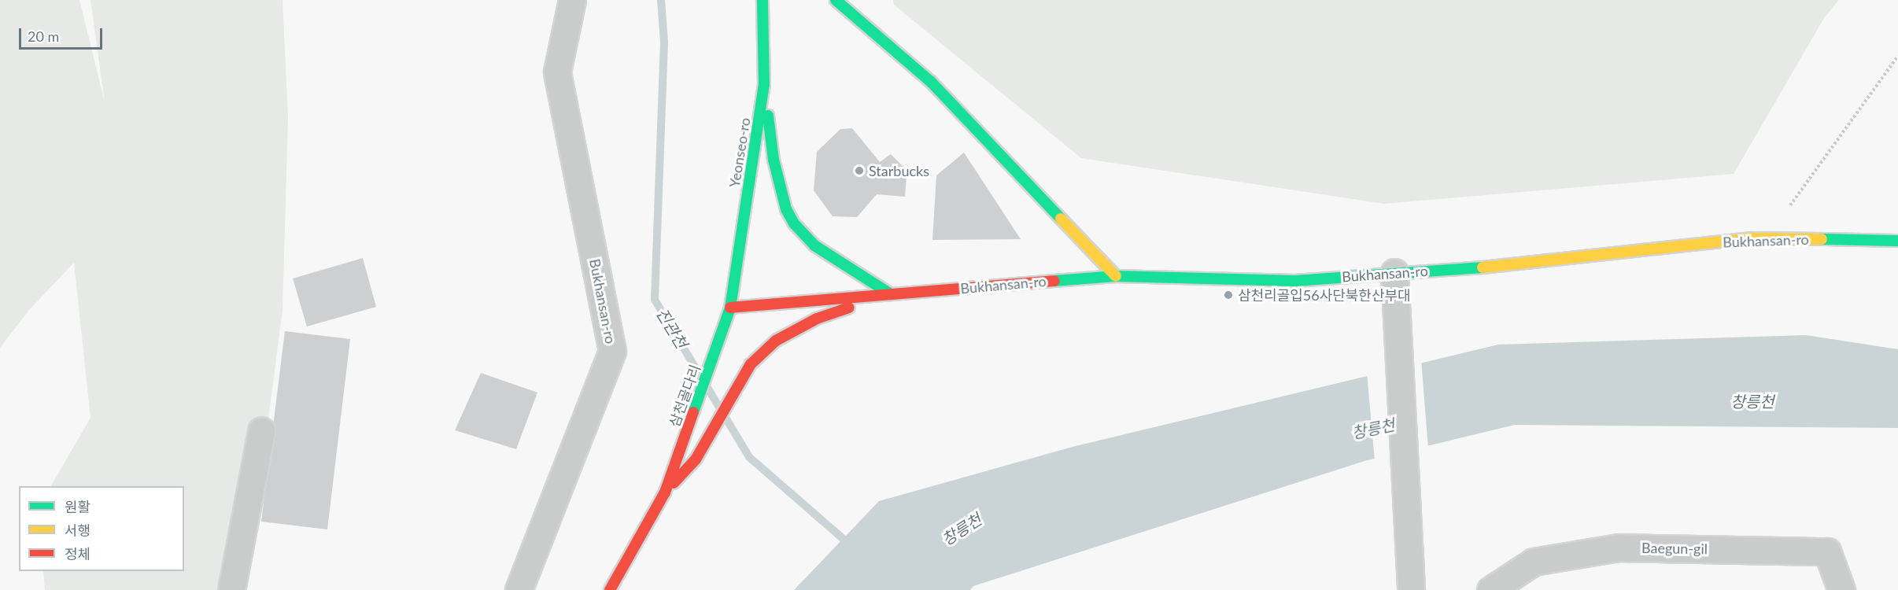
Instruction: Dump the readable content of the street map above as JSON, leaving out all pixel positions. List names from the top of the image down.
{
  "streets": {
    "main road": ["Yeonseo-ro", "Bukhansan-ro", "삼천골다리"],
    "street": ["Baegun-gil"]
  },
  "crossings": [
    ["Yeonseo-ro", "Bukhansan-ro"],
    ["Yeonseo-ro", "삼천골다리"],
    ["Bukhansan-ro", "삼천골다리"]
  ],
  "water": ["진관천", "창릉천"],
  "places": ["Starbucks", "삼천리골입56사단북한산부대"],
  "legend": ["원활", "서행", "정체"],
  "scale_bar": "20 m"
}
